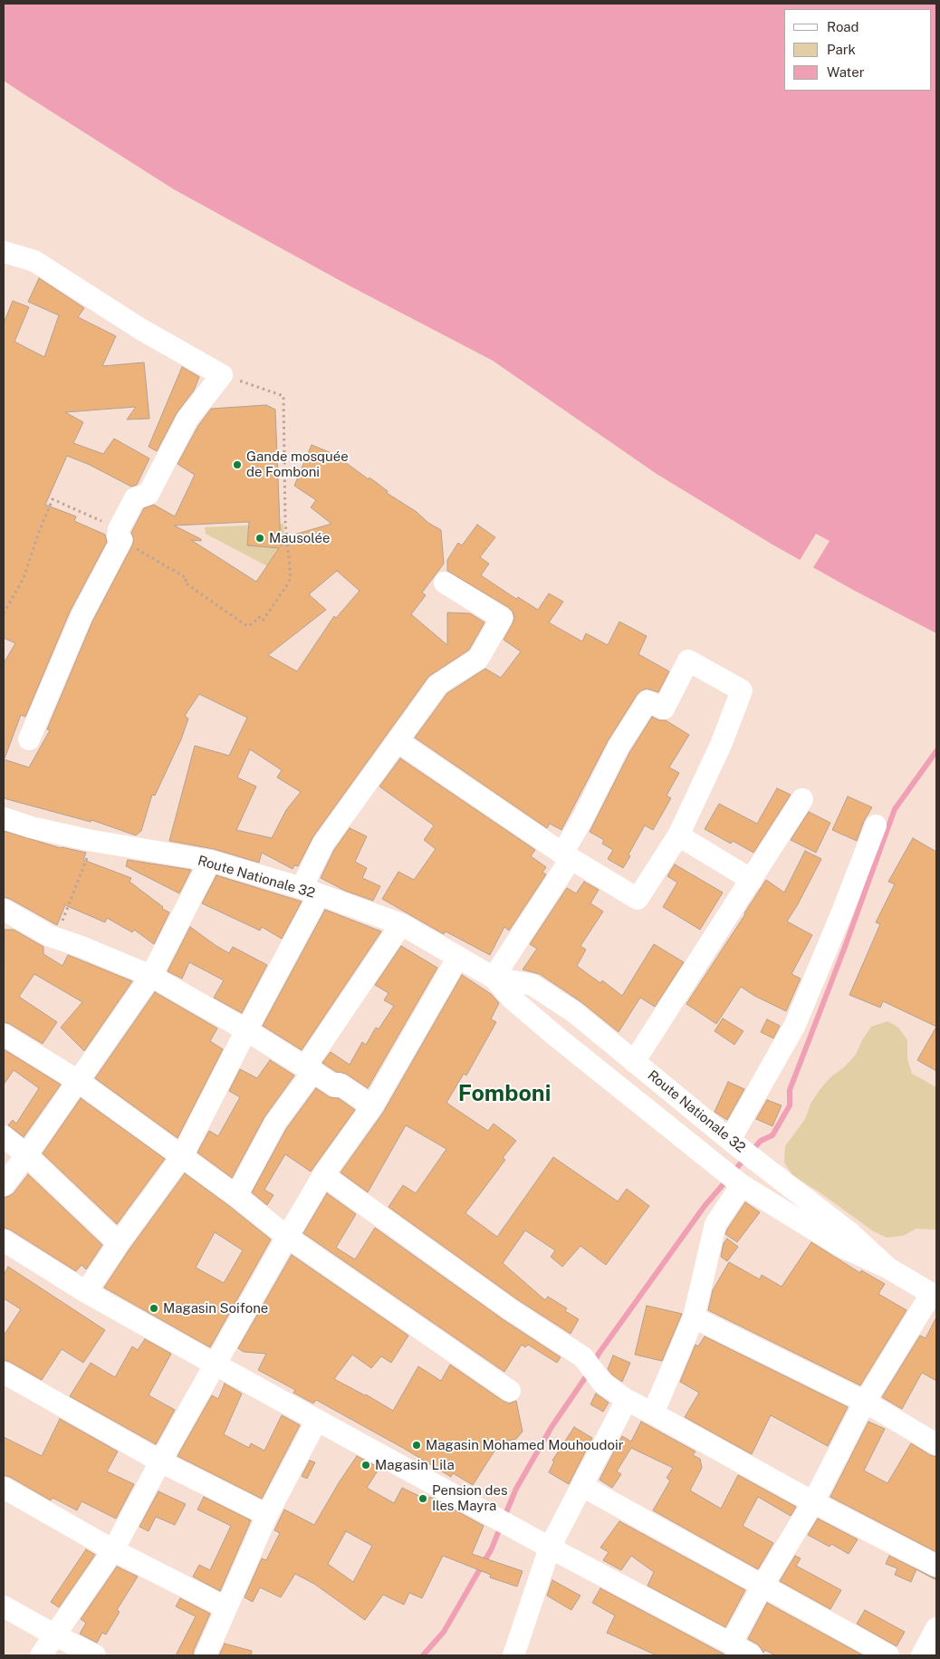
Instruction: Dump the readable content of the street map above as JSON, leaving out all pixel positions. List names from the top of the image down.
{
  "streets": {
    "street": ["Route Nationale 32"]
  },
  "districts": ["Fomboni"],
  "places": [
    "Gande mosquée de Fomboni",
    "Mausolée",
    "Magasin Soifone",
    "Magasin Mohamed Mouhoudoir",
    "Magasin Lila",
    "Pension des Iles Mayra"
  ],
  "legend": ["Road", "Park", "Water"]
}
